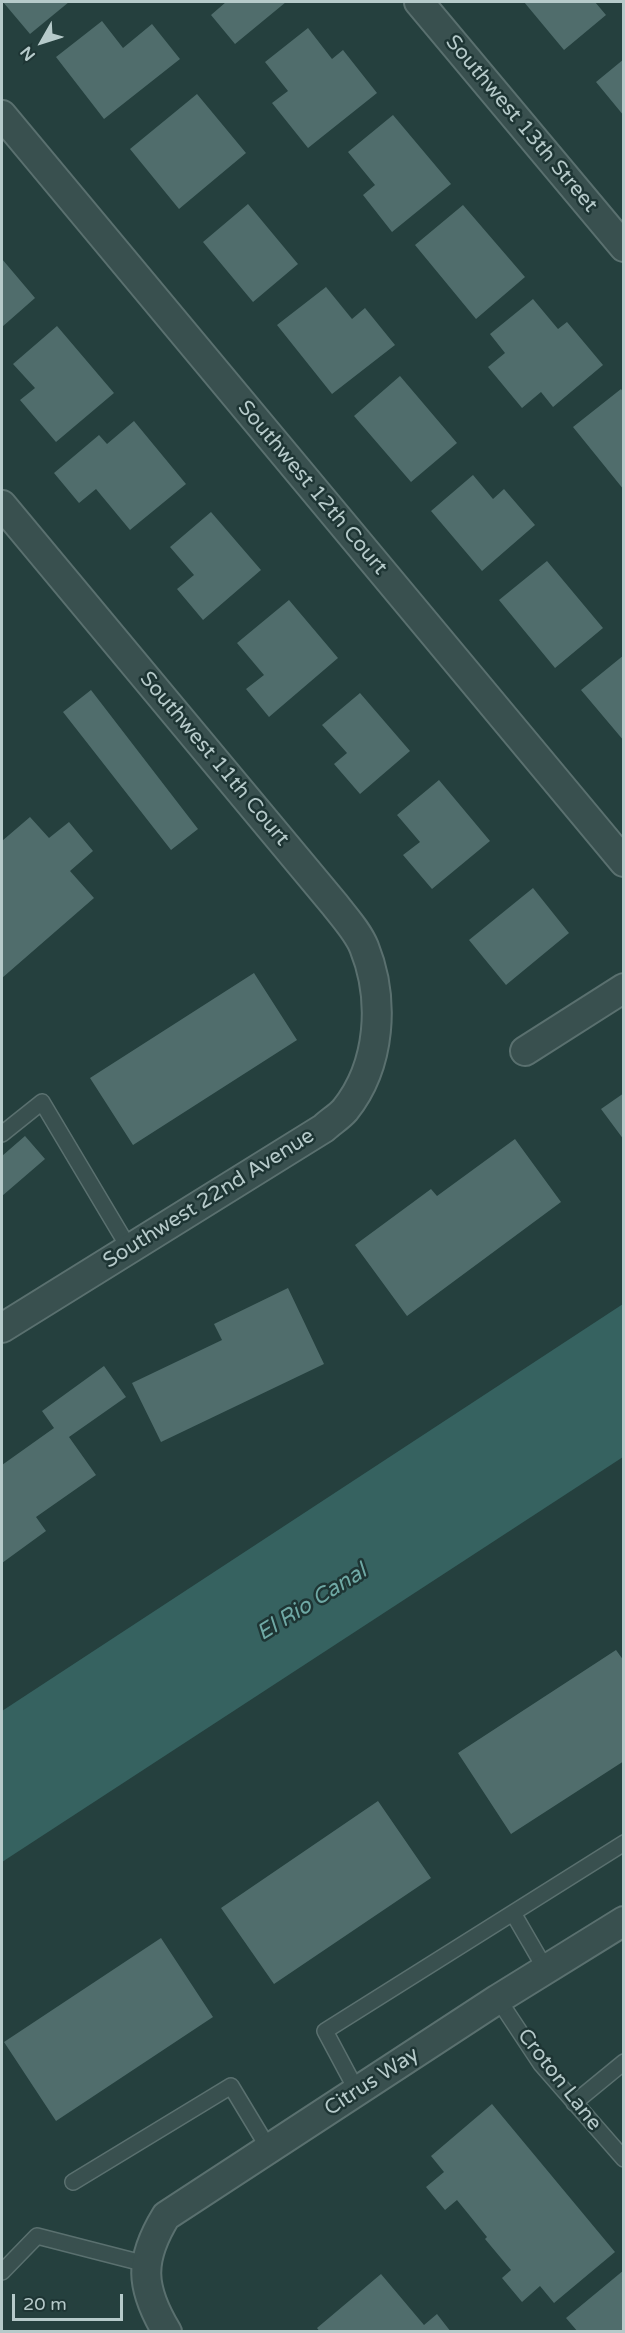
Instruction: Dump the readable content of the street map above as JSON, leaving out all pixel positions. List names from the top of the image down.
{
  "streets": {
    "street": [
      "Southwest 13th Street",
      "Southwest 12th Court",
      "Southwest 11th Court",
      "Southwest 22nd Avenue",
      "Citrus Way"
    ],
    "lane": ["Croton Lane"]
  },
  "crossings": [
    ["Southwest 11th Court", "Southwest 22nd Avenue"],
    ["Croton Lane", "Citrus Way"]
  ],
  "water": ["El Rio Canal"],
  "scale_bar": "20 m",
  "north": "bottom left"
}
